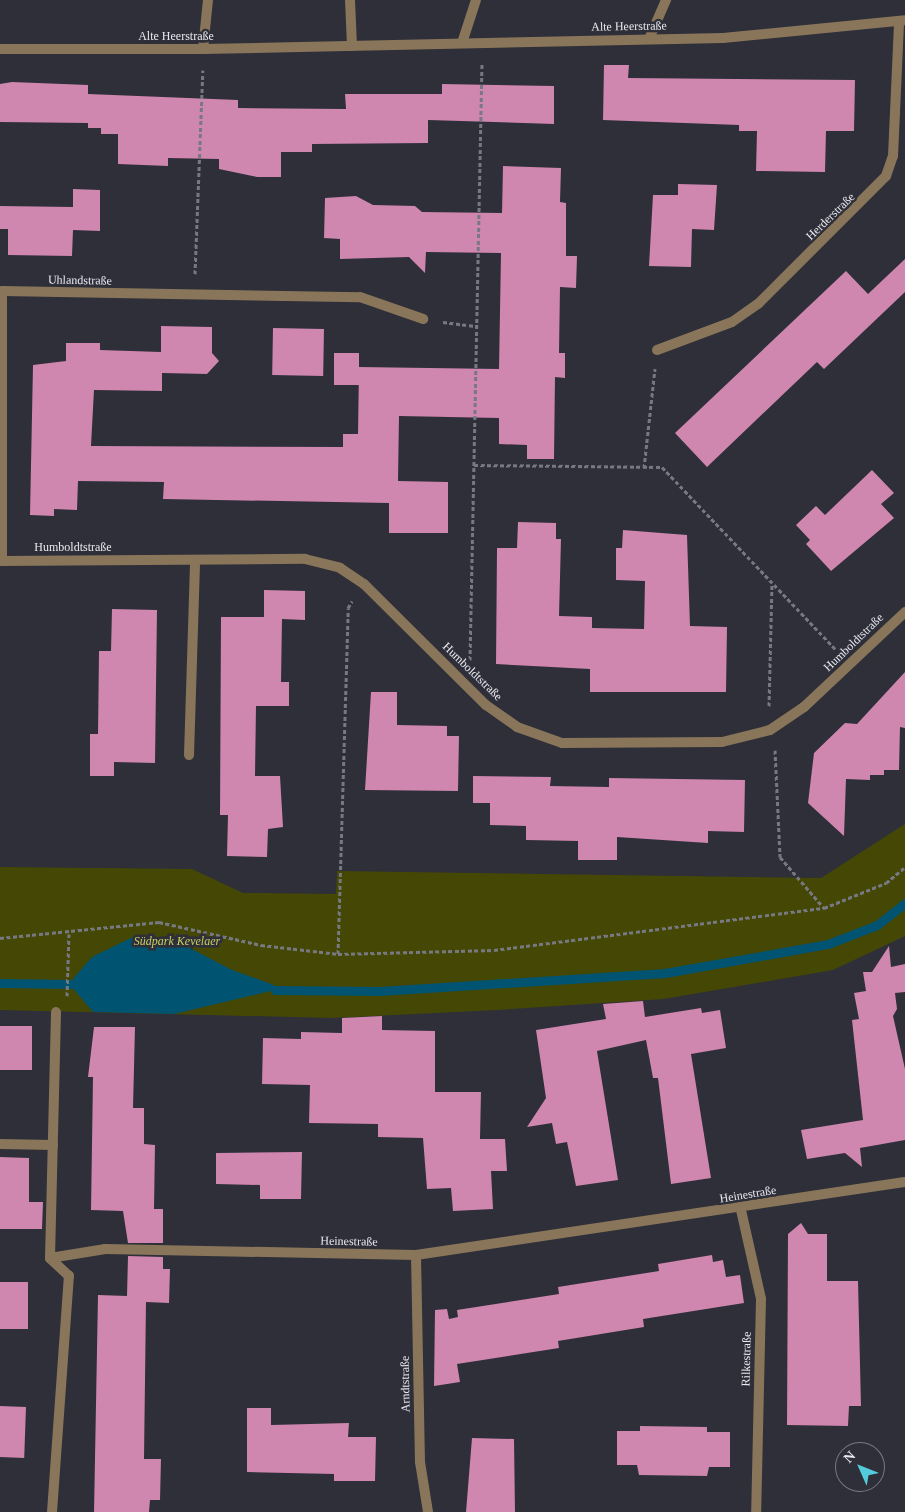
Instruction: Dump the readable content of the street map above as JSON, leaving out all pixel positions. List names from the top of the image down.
{
  "streets": {
    "street": [
      "Alte Heerstraße",
      "Herderstraße",
      "Uhlandstraße",
      "Humboldtstraße",
      "Heinestraße",
      "Rilkestraße",
      "Arndtstraße"
    ]
  },
  "crossings": [
    ["Alte Heerstraße", "Herderstraße"],
    ["Uhlandstraße", "Humboldtstraße"],
    ["Heinestraße", "Rilkestraße"],
    ["Heinestraße", "Arndtstraße"]
  ],
  "parks": ["Südpark Kevelaer"],
  "north": "top left"
}
